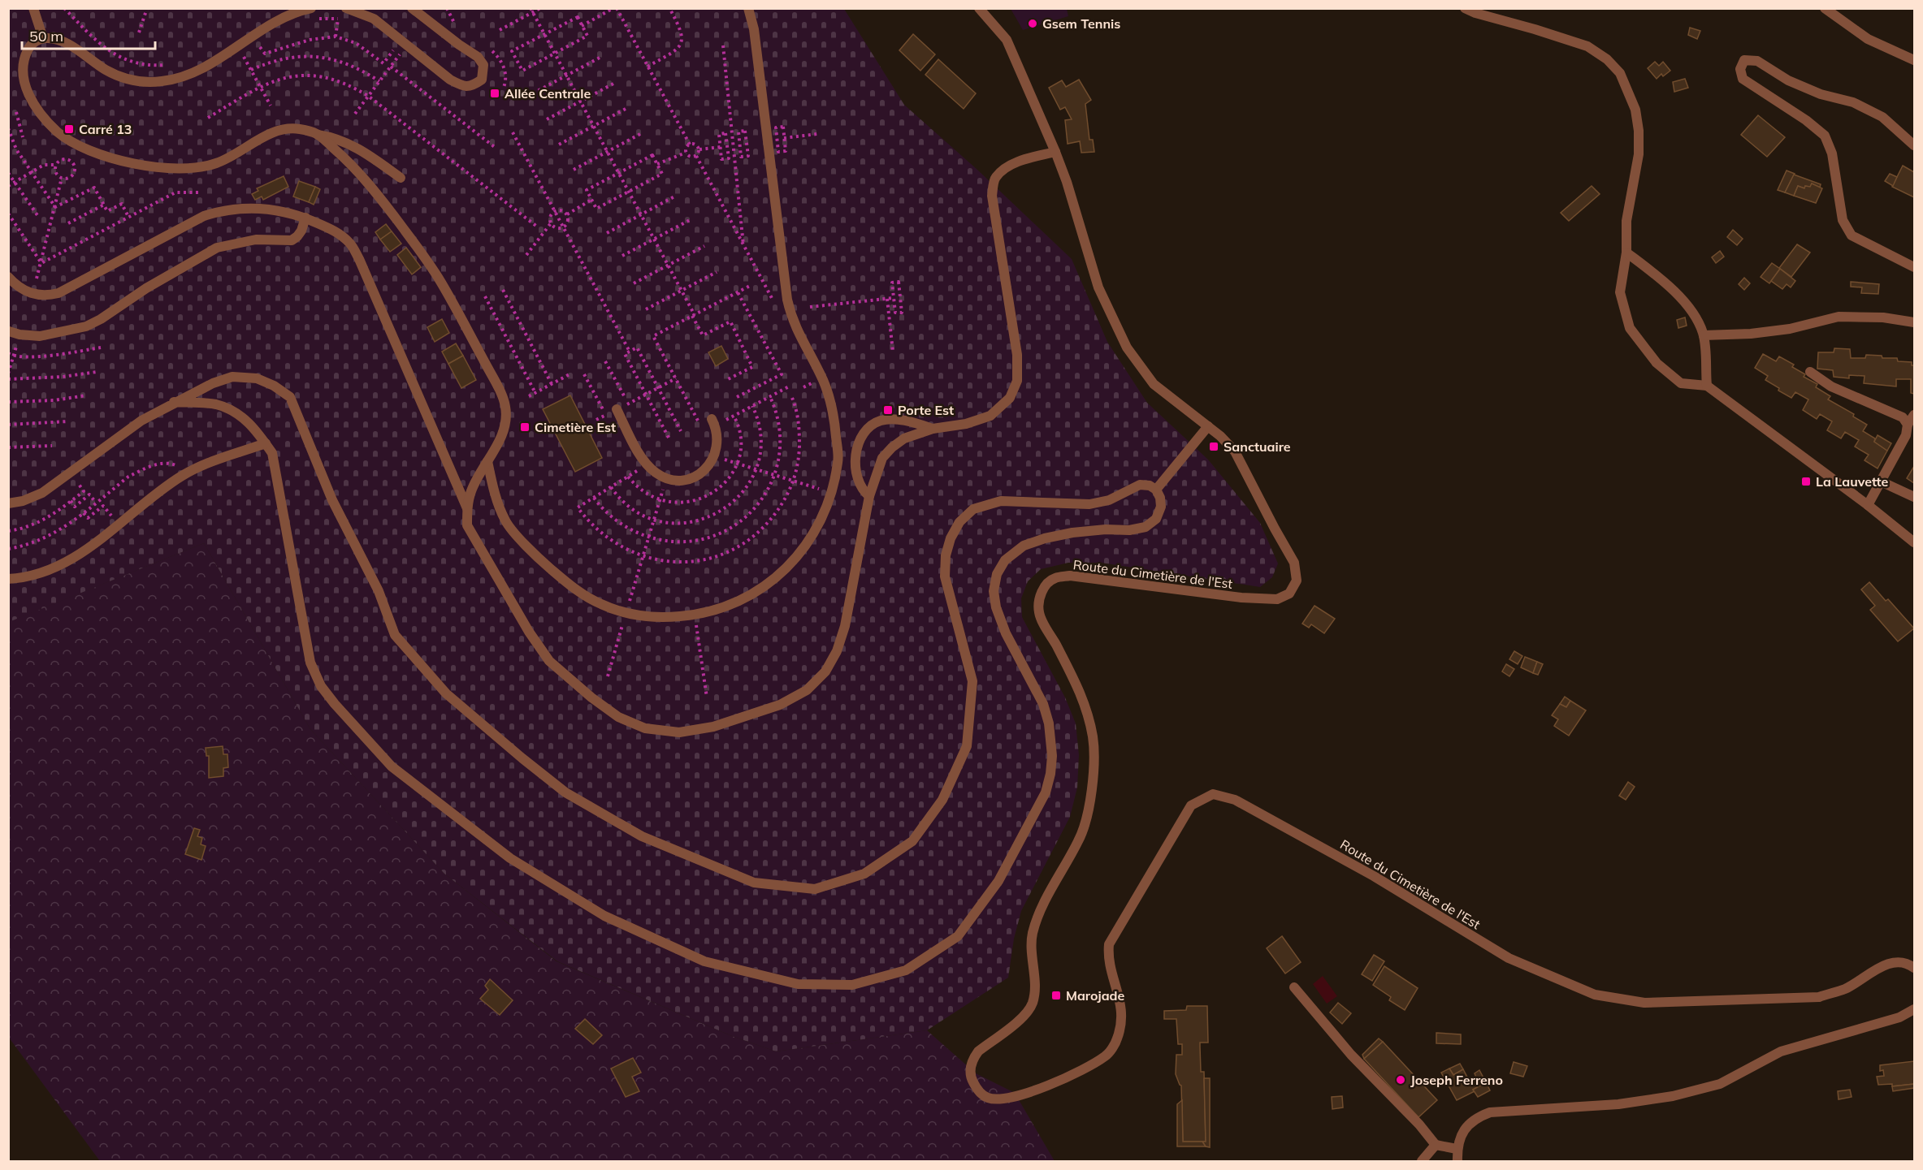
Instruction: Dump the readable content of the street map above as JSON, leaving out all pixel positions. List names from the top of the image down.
{
  "streets": {
    "street": ["Route du Cimetière de l'Est"]
  },
  "places": {
    "other": ["Gsem Tennis", "Joseph Ferreno"],
    "transit": [
      "Allée Centrale",
      "Carré 13",
      "Porte Est",
      "Cimetière Est",
      "Sanctuaire",
      "La Lauvette",
      "Marojade"
    ]
  },
  "scale_bar": "50 m"
}
